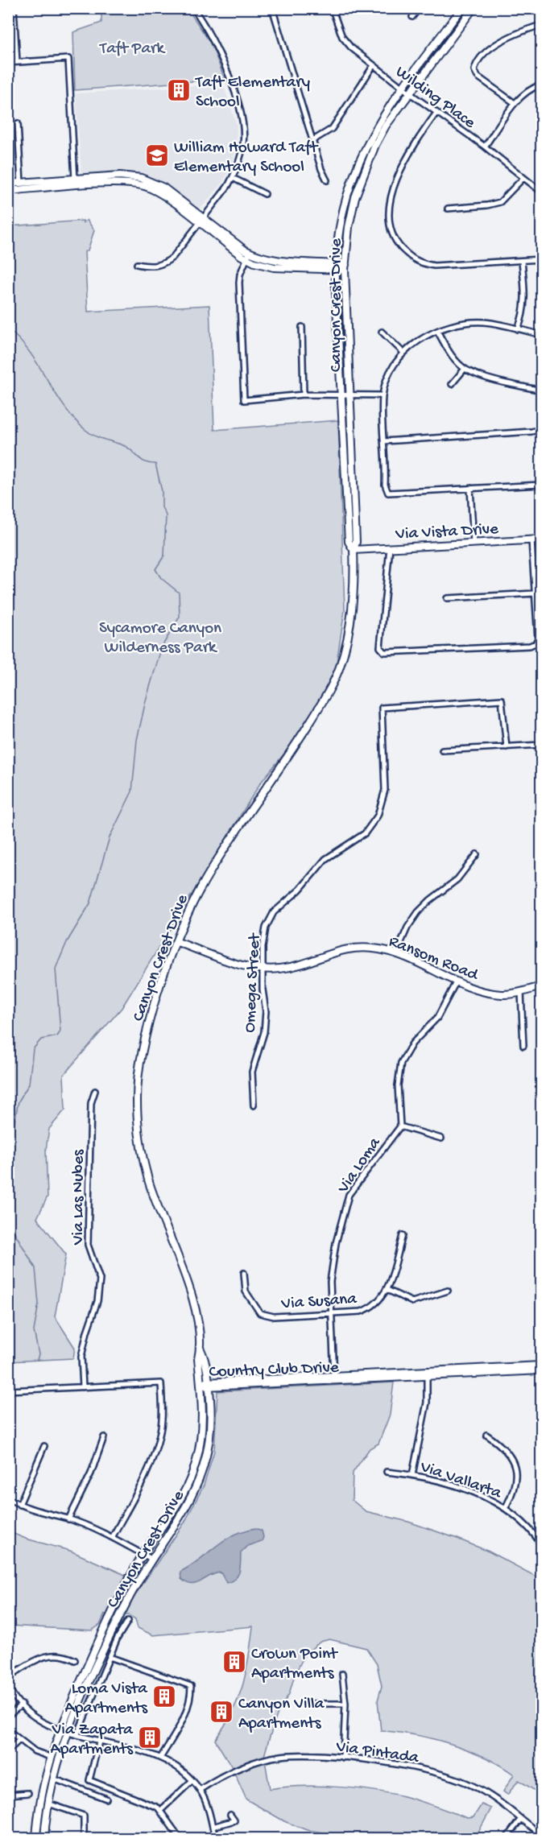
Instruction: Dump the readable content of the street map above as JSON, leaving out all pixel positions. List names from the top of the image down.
{
  "streets": {
    "main road": [
      "Canyon Crest Drive",
      "Via Vista Drive",
      "Ransom Road",
      "Country Club Drive"
    ],
    "street": [
      "Wilding Place",
      "Omega Street",
      "Via Loma",
      "Via Las Nubes",
      "Via Susana",
      "Via Vallarta",
      "Via Pintada"
    ]
  },
  "crossings": [
    ["Wilding Place", "Canyon Crest Drive"],
    ["Canyon Crest Drive", "Via Vista Drive"],
    ["Canyon Crest Drive", "Ransom Road"],
    ["Canyon Crest Drive", "Country Club Drive"],
    ["Ransom Road", "Omega Street"],
    ["Ransom Road", "Via Loma"],
    ["Via Loma", "Via Susana"],
    ["Via Loma", "Country Club Drive"]
  ],
  "parks": ["Taft Park", "Sycamore Canyon Wilderness Park"],
  "places": {
    "building": [
      "Taft Elementary School",
      "Crown Point Apartments",
      "Loma Vista Apartments",
      "Canyon Villa Apartments",
      "Via Zapata Apartments"
    ],
    "school or university": ["William Howard Taft Elementary School"]
  }
}
